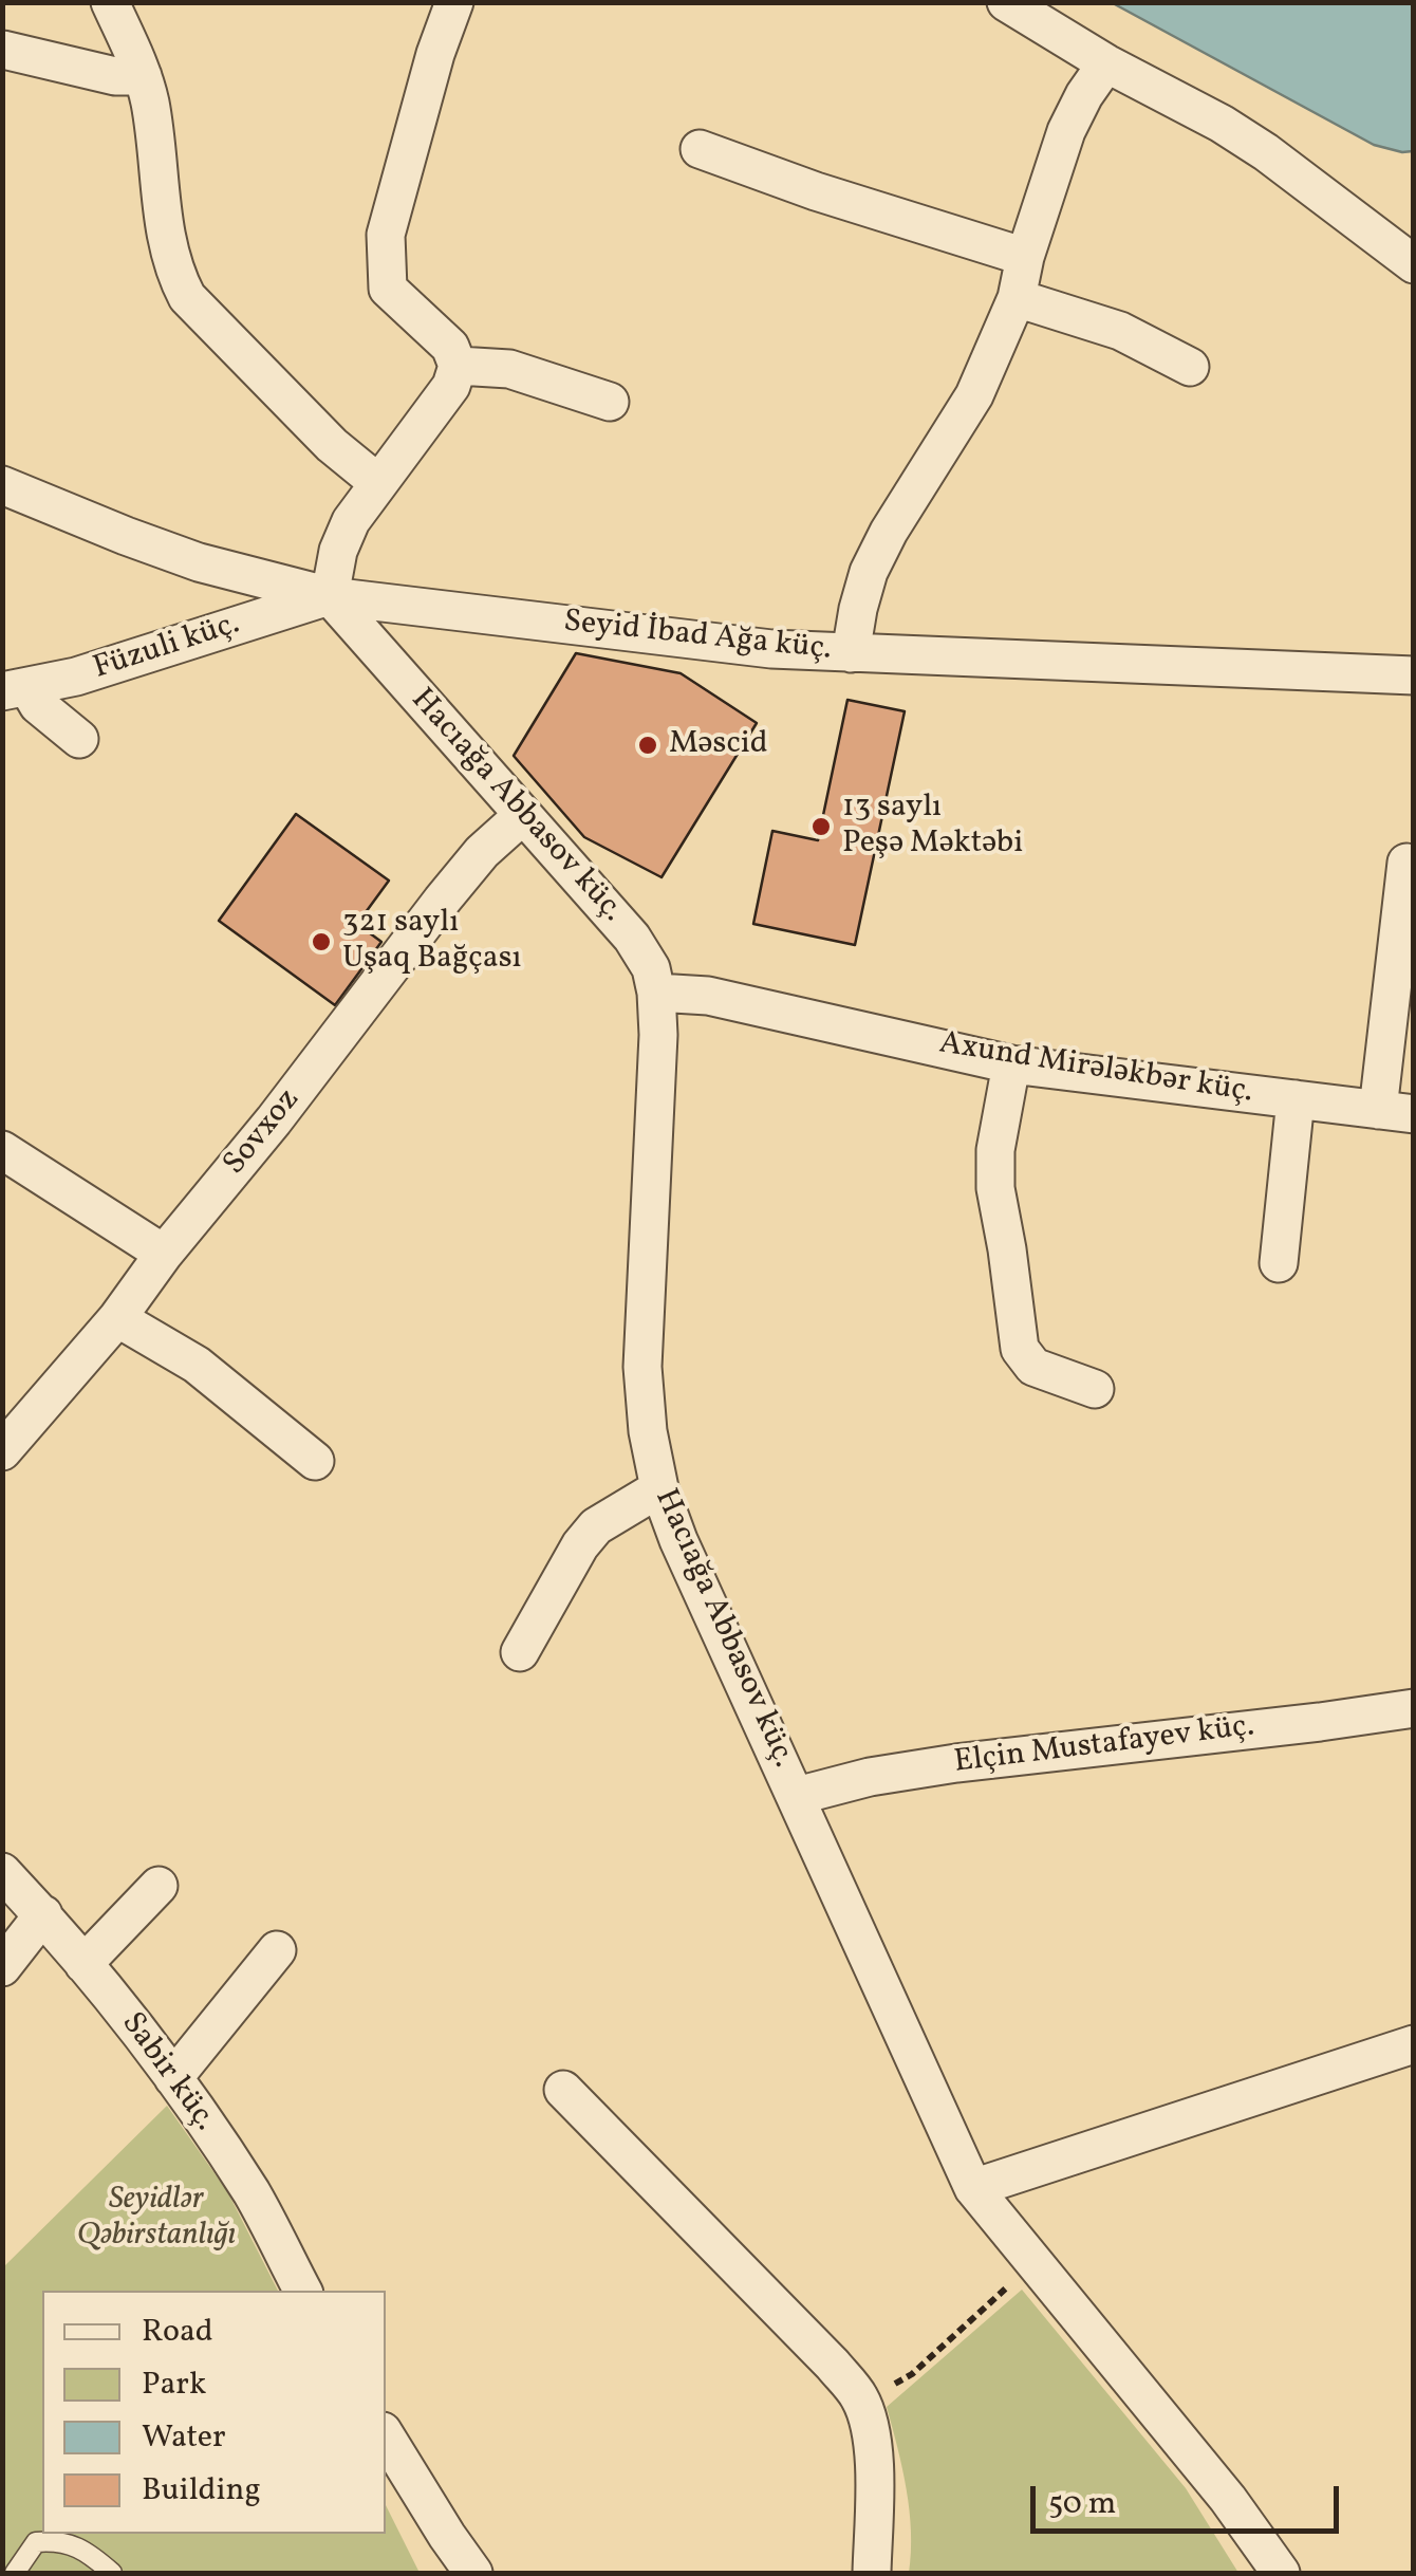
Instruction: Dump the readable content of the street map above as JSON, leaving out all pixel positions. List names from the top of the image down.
{
  "streets": {
    "street": [
      "Seyid İbad Ağa küç.",
      "Füzuli küç.",
      "Hacıağa Abbasov küç.",
      "Axund Mirələkbər küç.",
      "Sovxoz",
      "Elçin Mustafayev küç.",
      "Sabir küç."
    ]
  },
  "crossings": [
    ["Seyid İbad Ağa küç.", "Füzuli küç."],
    ["Seyid İbad Ağa küç.", "Hacıağa Abbasov küç."],
    ["Füzuli küç.", "Hacıağa Abbasov küç."],
    ["Hacıağa Abbasov küç.", "Axund Mirələkbər küç."],
    ["Hacıağa Abbasov küç.", "Sovxoz"],
    ["Hacıağa Abbasov küç.", "Elçin Mustafayev küç."]
  ],
  "parks": ["Seyidlər Qəbirstanlığı"],
  "places": ["Məscid", "13 saylı Peşə Məktəbi", "321 saylı Uşaq Bağçası"],
  "legend": [
    "Road",
    "Park",
    "Water",
    "Building"
  ],
  "scale_bar": "50 m"
}
